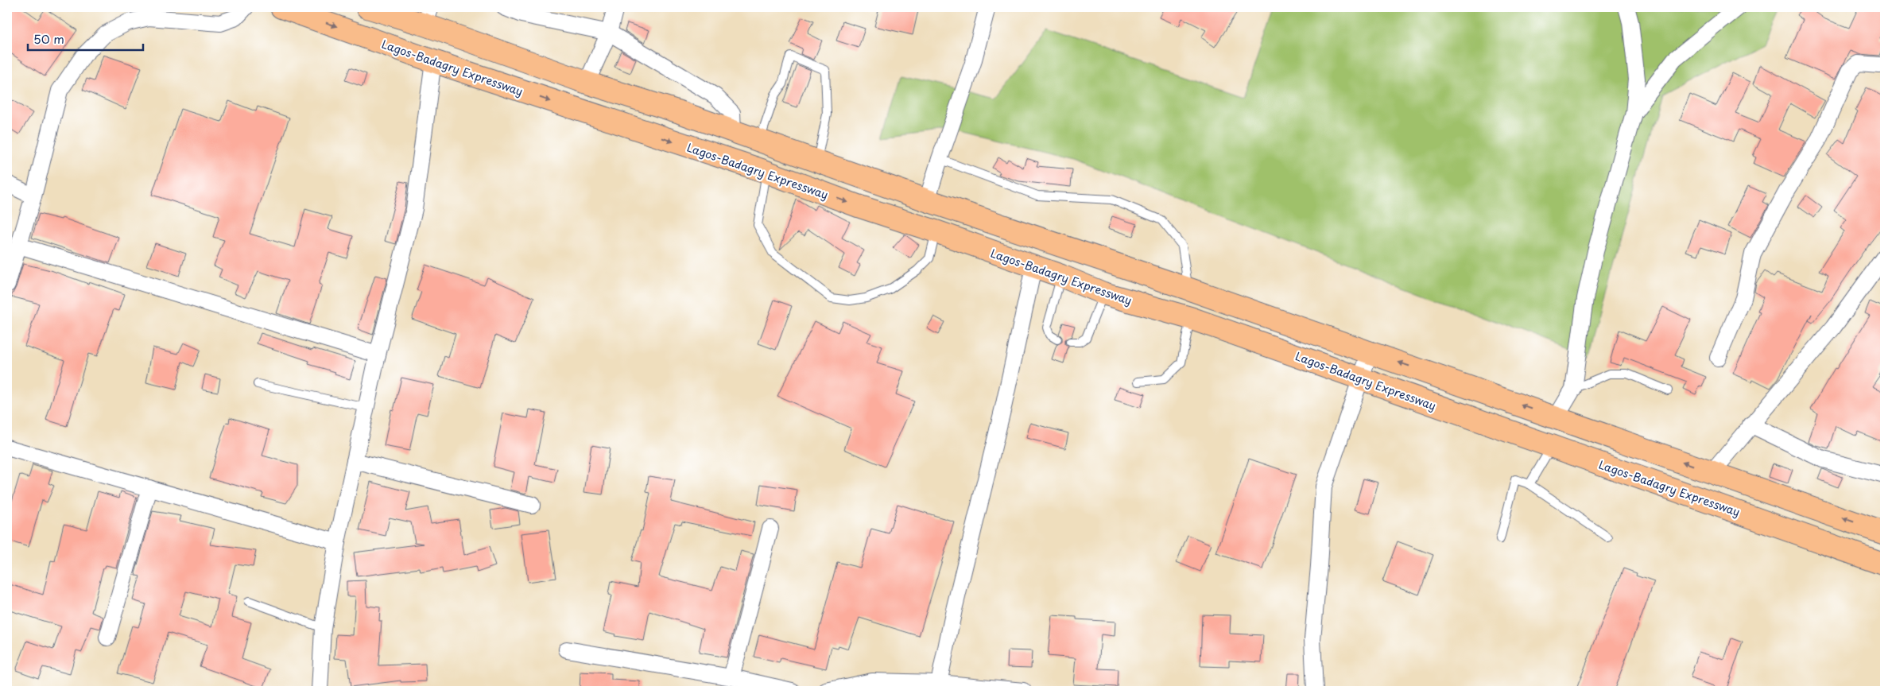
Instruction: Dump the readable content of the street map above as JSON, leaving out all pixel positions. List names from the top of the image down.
{
  "streets": {
    "highway": ["Lagos-Badagry Expressway"]
  },
  "scale_bar": "50 m"
}
